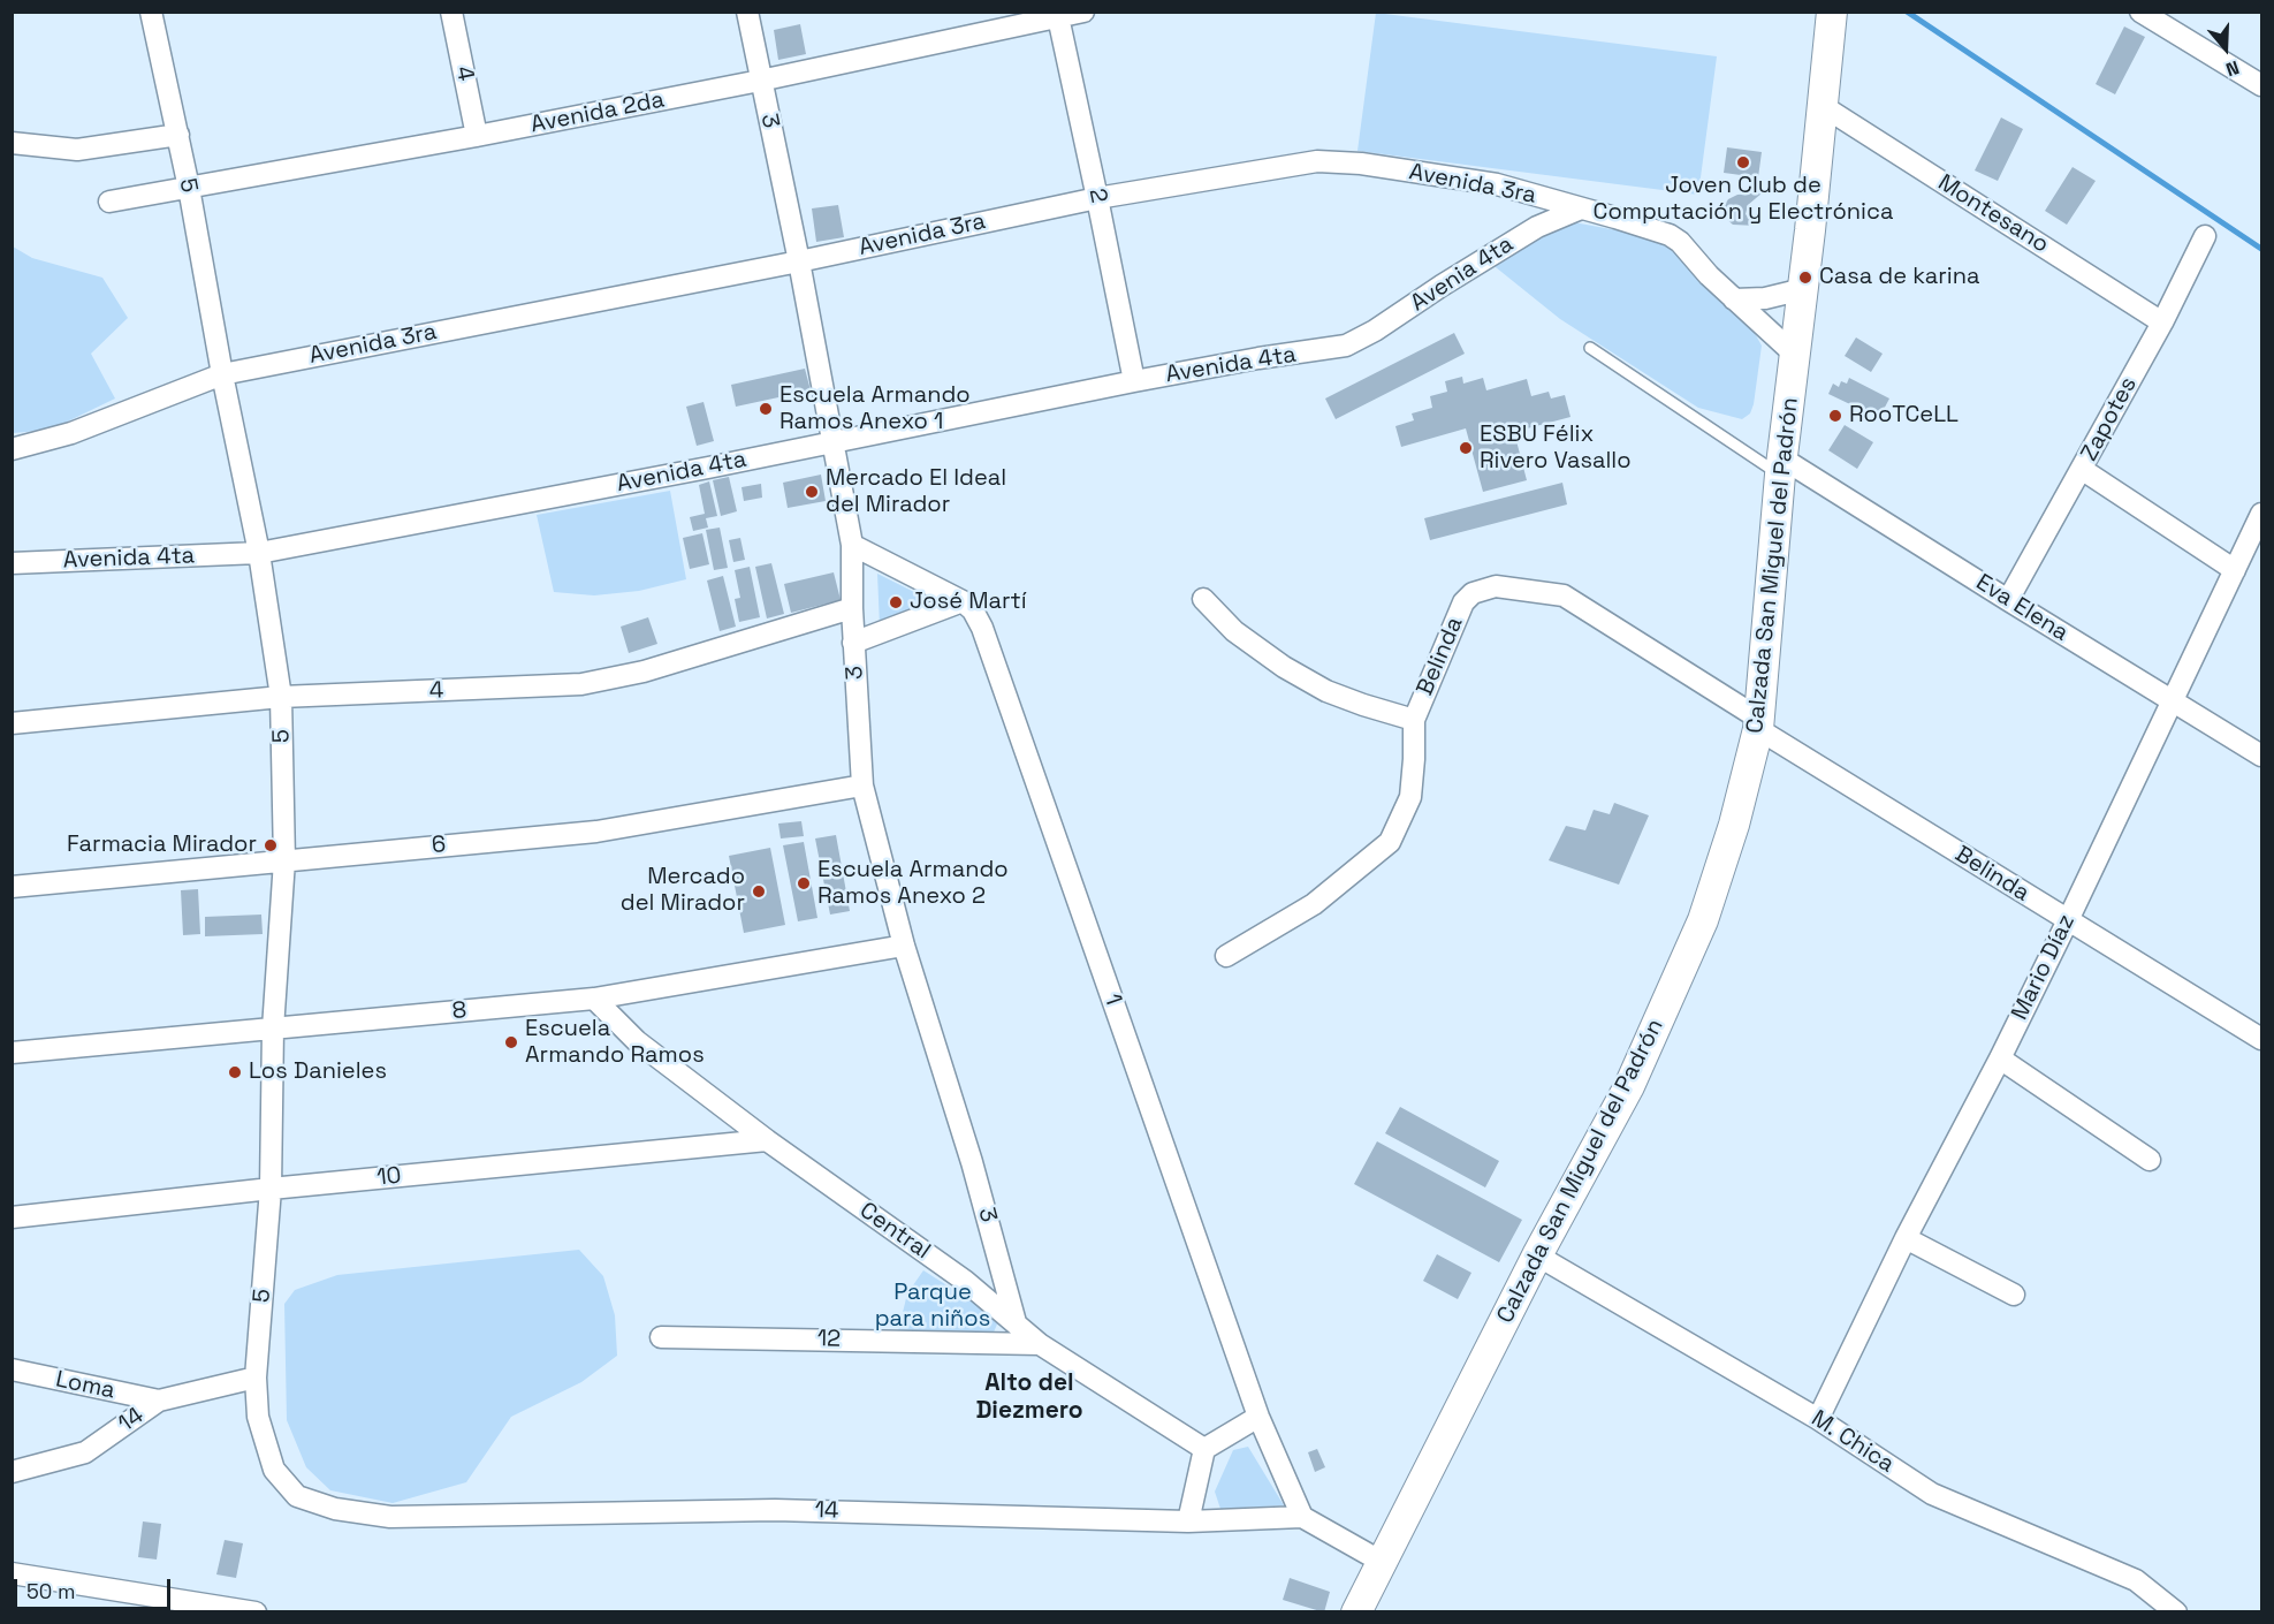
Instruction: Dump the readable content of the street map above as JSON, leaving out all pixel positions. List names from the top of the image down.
{
  "streets": {
    "main road": ["Calzada San Miguel del Padrón"],
    "street": [
      "4",
      "Avenida 2da",
      "3",
      "Avenida 3ra",
      "5",
      "2",
      "Montesano",
      "Avenia 4ta",
      "Avenida 4ta",
      "Zapotes",
      "Eva Elena",
      "Belinda",
      "6",
      "Mario Díaz",
      "1",
      "8",
      "10",
      "Central",
      "12",
      "Loma",
      "14",
      "M. Chica"
    ]
  },
  "crossings": [
    ["4", "Avenida 2da"],
    ["4", "3"],
    ["4", "5"],
    ["Avenida 2da", "3"],
    ["Avenida 2da", "5"],
    ["Avenida 2da", "2"],
    ["3", "Avenida 3ra"],
    ["3", "Avenida 4ta"],
    ["3", "6"],
    ["3", "1"],
    ["3", "8"],
    ["3", "Central"],
    ["Avenida 3ra", "5"],
    ["Avenida 3ra", "2"],
    ["Avenida 3ra", "Avenia 4ta"],
    ["Avenida 3ra", "Calzada San Miguel del Padrón"],
    ["5", "Avenida 4ta"],
    ["5", "6"],
    ["5", "8"],
    ["5", "10"],
    ["5", "14"],
    ["2", "Avenida 4ta"],
    ["Montesano", "Zapotes"],
    ["Montesano", "Calzada San Miguel del Padrón"],
    ["Avenia 4ta", "Avenida 4ta"],
    ["Zapotes", "Eva Elena"],
    ["Calzada San Miguel del Padrón", "Eva Elena"],
    ["Calzada San Miguel del Padrón", "Belinda"],
    ["Calzada San Miguel del Padrón", "M. Chica"],
    ["Eva Elena", "Mario Díaz"],
    ["Belinda", "Mario Díaz"],
    ["Mario Díaz", "M. Chica"],
    ["1", "14"],
    ["8", "Central"],
    ["10", "Central"],
    ["Central", "12"],
    ["Loma", "14"]
  ],
  "districts": ["Alto del Diezmero"],
  "parks": ["Parque para niños"],
  "places": [
    "Joven Club de Computación y Electrónica",
    "Casa de karina",
    "Escuela Armando Ramos Anexo 1",
    "RooTCeLL",
    "ESBU Félix Rivero Vasallo",
    "Mercado El Ideal del Mirador",
    "José Martí",
    "Farmacia Mirador",
    "Escuela Armando Ramos Anexo 2",
    "Mercado del Mirador",
    "Escuela Armando Ramos",
    "Los Danieles"
  ],
  "scale_bar": "50 m",
  "north": "bottom"
}
